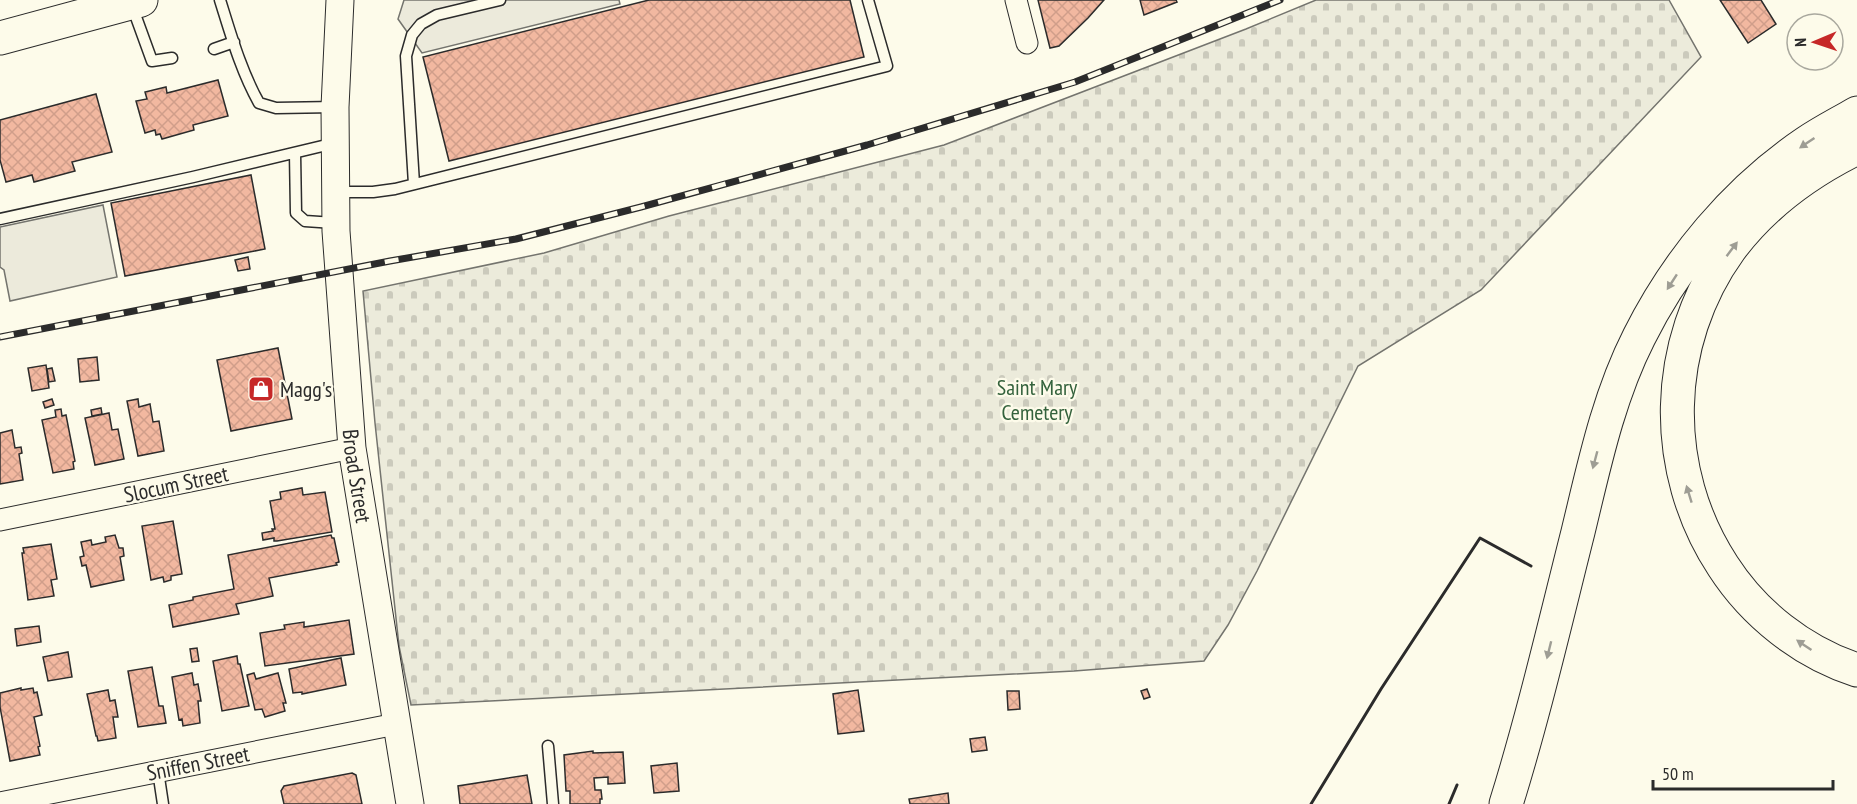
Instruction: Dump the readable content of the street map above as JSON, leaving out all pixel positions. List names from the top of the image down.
{
  "streets": {
    "street": ["Broad Street", "Slocum Street", "Sniffen Street"]
  },
  "crossings": [
    ["Broad Street", "Slocum Street"],
    ["Broad Street", "Sniffen Street"]
  ],
  "parks": ["Saint Mary Cemetery"],
  "places": {
    "shop": ["Magg's"]
  },
  "scale_bar": "50 m",
  "north": "left"
}
